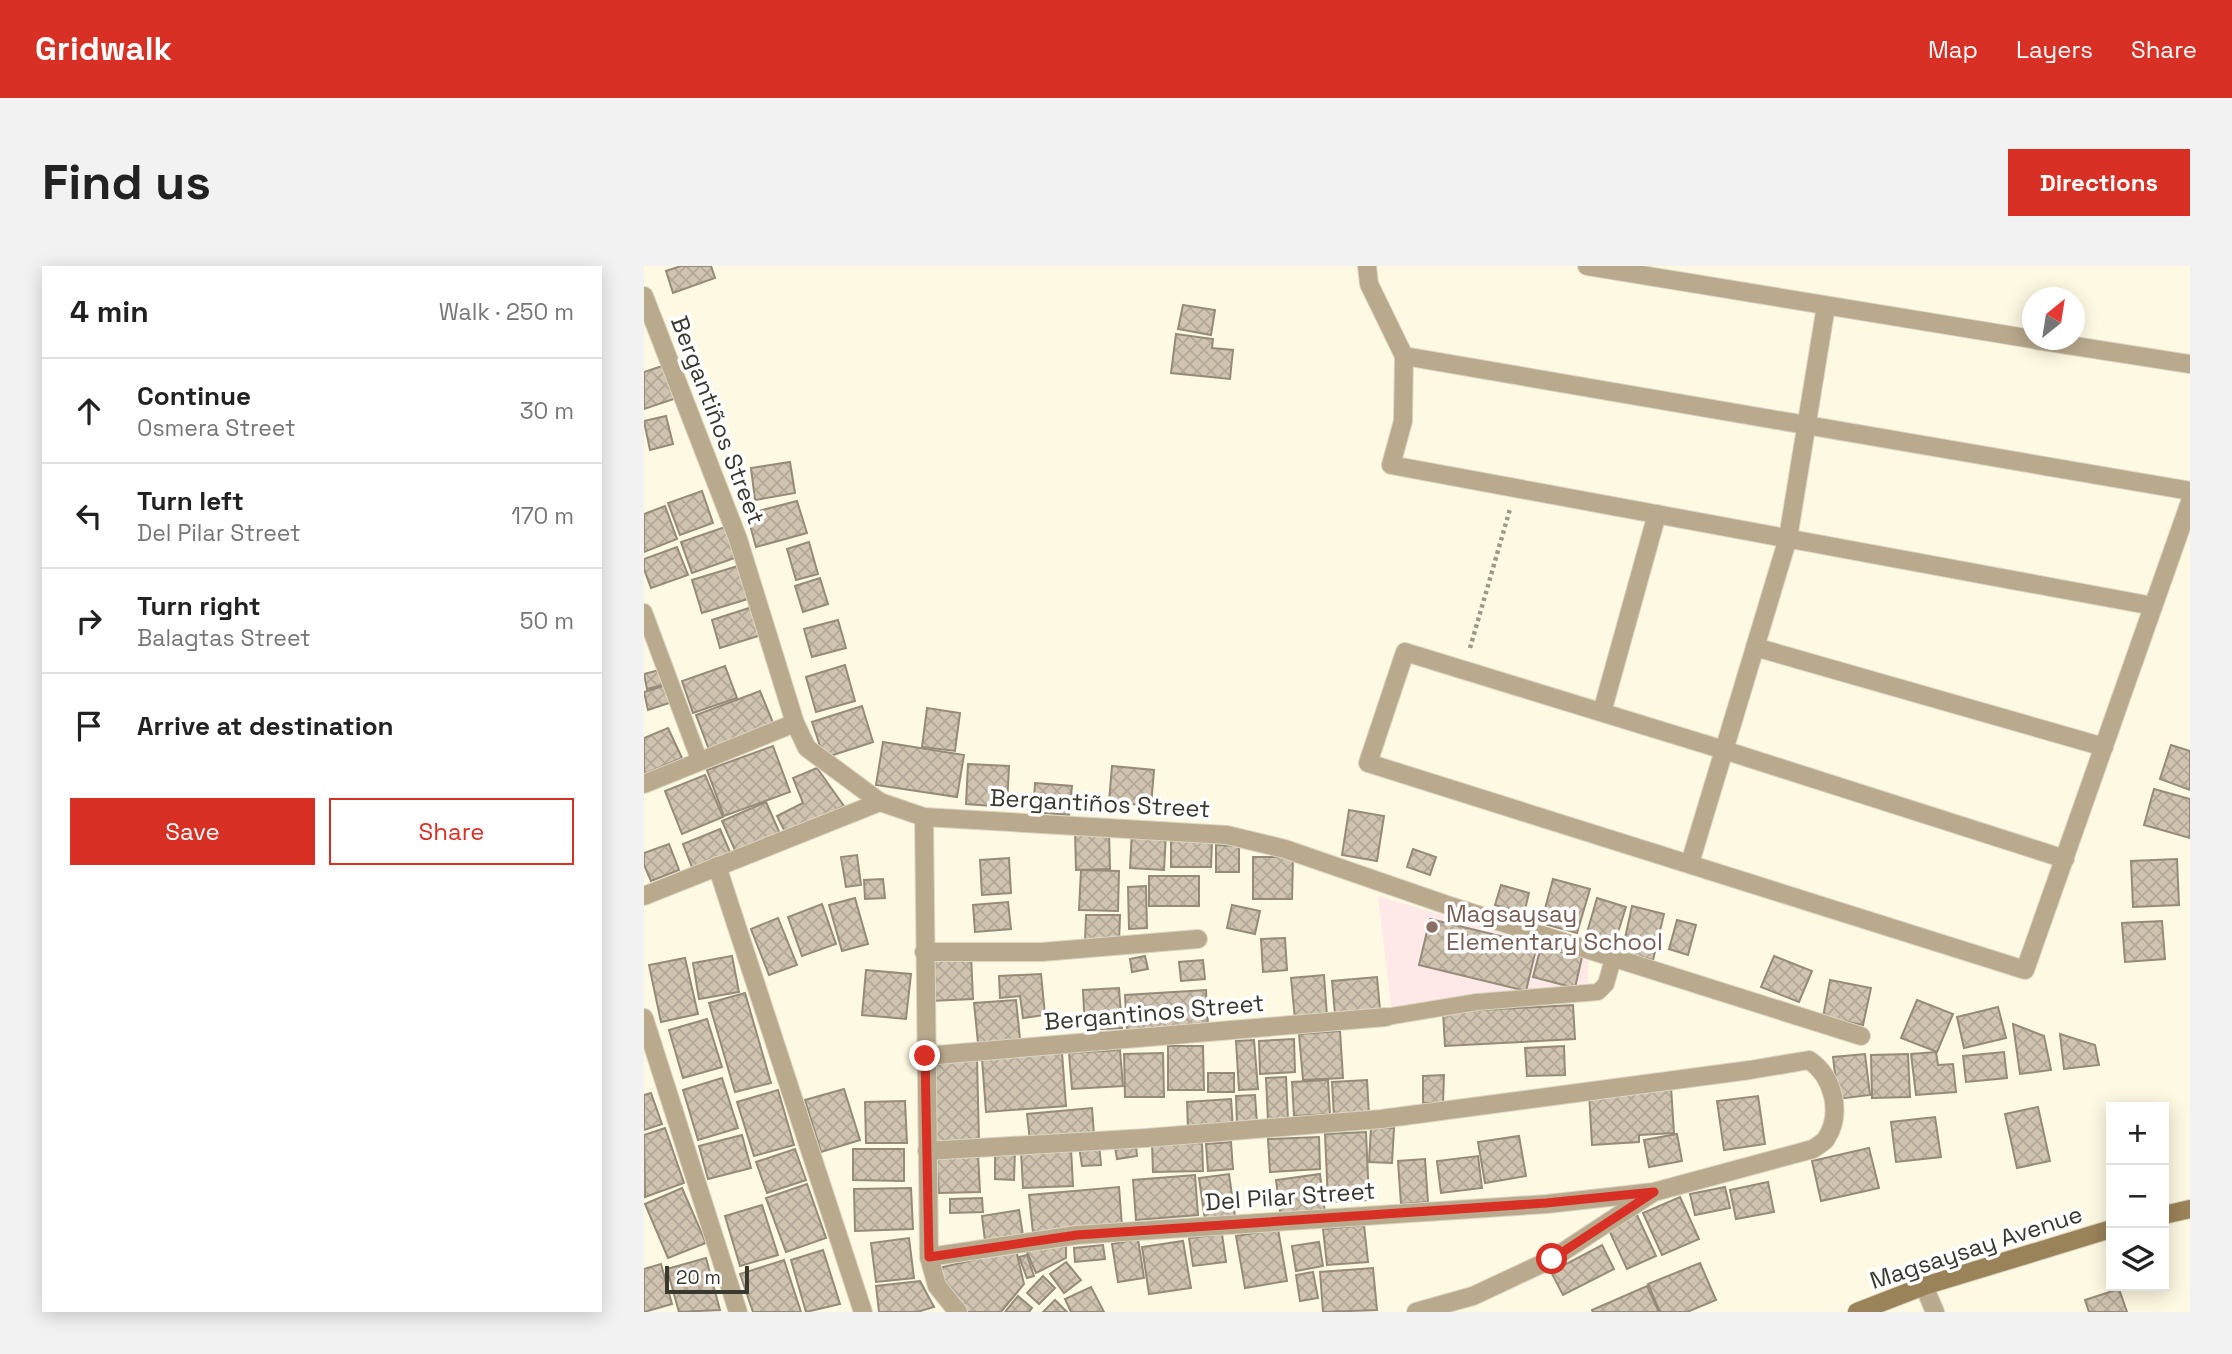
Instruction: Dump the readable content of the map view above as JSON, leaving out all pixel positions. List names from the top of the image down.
{
  "streets": {
    "main road": ["Magsaysay Avenue"],
    "street": ["Bergantiños Street", "Bergantinos Street", "Del Pilar Street"]
  },
  "places": ["Magsaysay Elementary School"],
  "scale_bar": "20 m",
  "north": "top right",
  "page": {
    "header": "Gridwalk",
    "nav": ["Map", "Layers", "Share"],
    "buttons": [
      "Directions",
      ["Save", "Share"]
    ],
    "title": "Find us",
    "heading": ["4 min", "Walk · 250 m"],
    "list": [
      ["Continue", "Osmera Street", "30 m"],
      ["Turn left", "Del Pilar Street", "170 m"],
      ["Turn right", "Balagtas Street", "50 m"],
      "Arrive at destination"
    ],
    "map_buttons": ["+", "−"],
    "scale": "20 m"
  }
}
